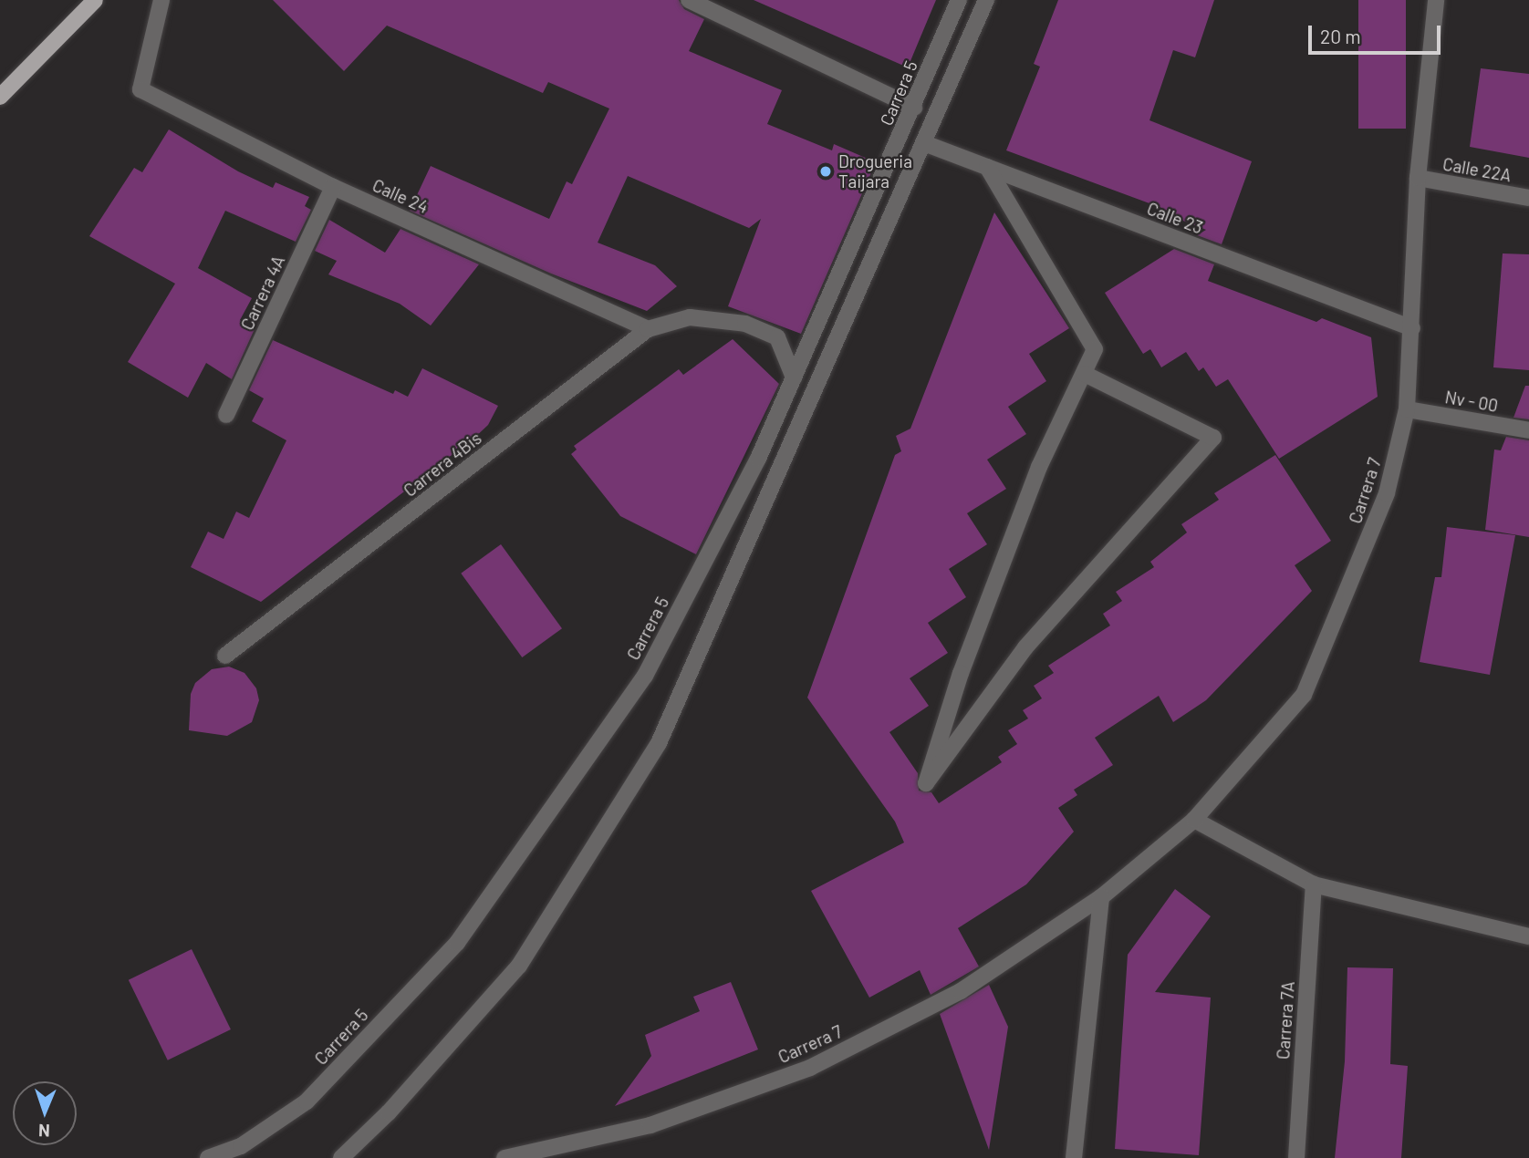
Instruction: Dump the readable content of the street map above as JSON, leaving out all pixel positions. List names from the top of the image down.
{
  "streets": {
    "street": [
      "Carrera 5",
      "Calle 22A",
      "Calle 24",
      "Calle 23",
      "Carrera 4A",
      "Nv - 00",
      "Carrera 4Bis",
      "Carrera 7",
      "Carrera 7A"
    ]
  },
  "crossings": [
    ["Carrera 5", "Carrera 4Bis"],
    ["Calle 22A", "Carrera 7"],
    ["Calle 24", "Carrera 4A"],
    ["Calle 24", "Carrera 4Bis"],
    ["Calle 23", "Carrera 7"],
    ["Nv - 00", "Carrera 7"]
  ],
  "places": ["Drogueria Taijara"],
  "scale_bar": "20 m",
  "north": "bottom"
}
